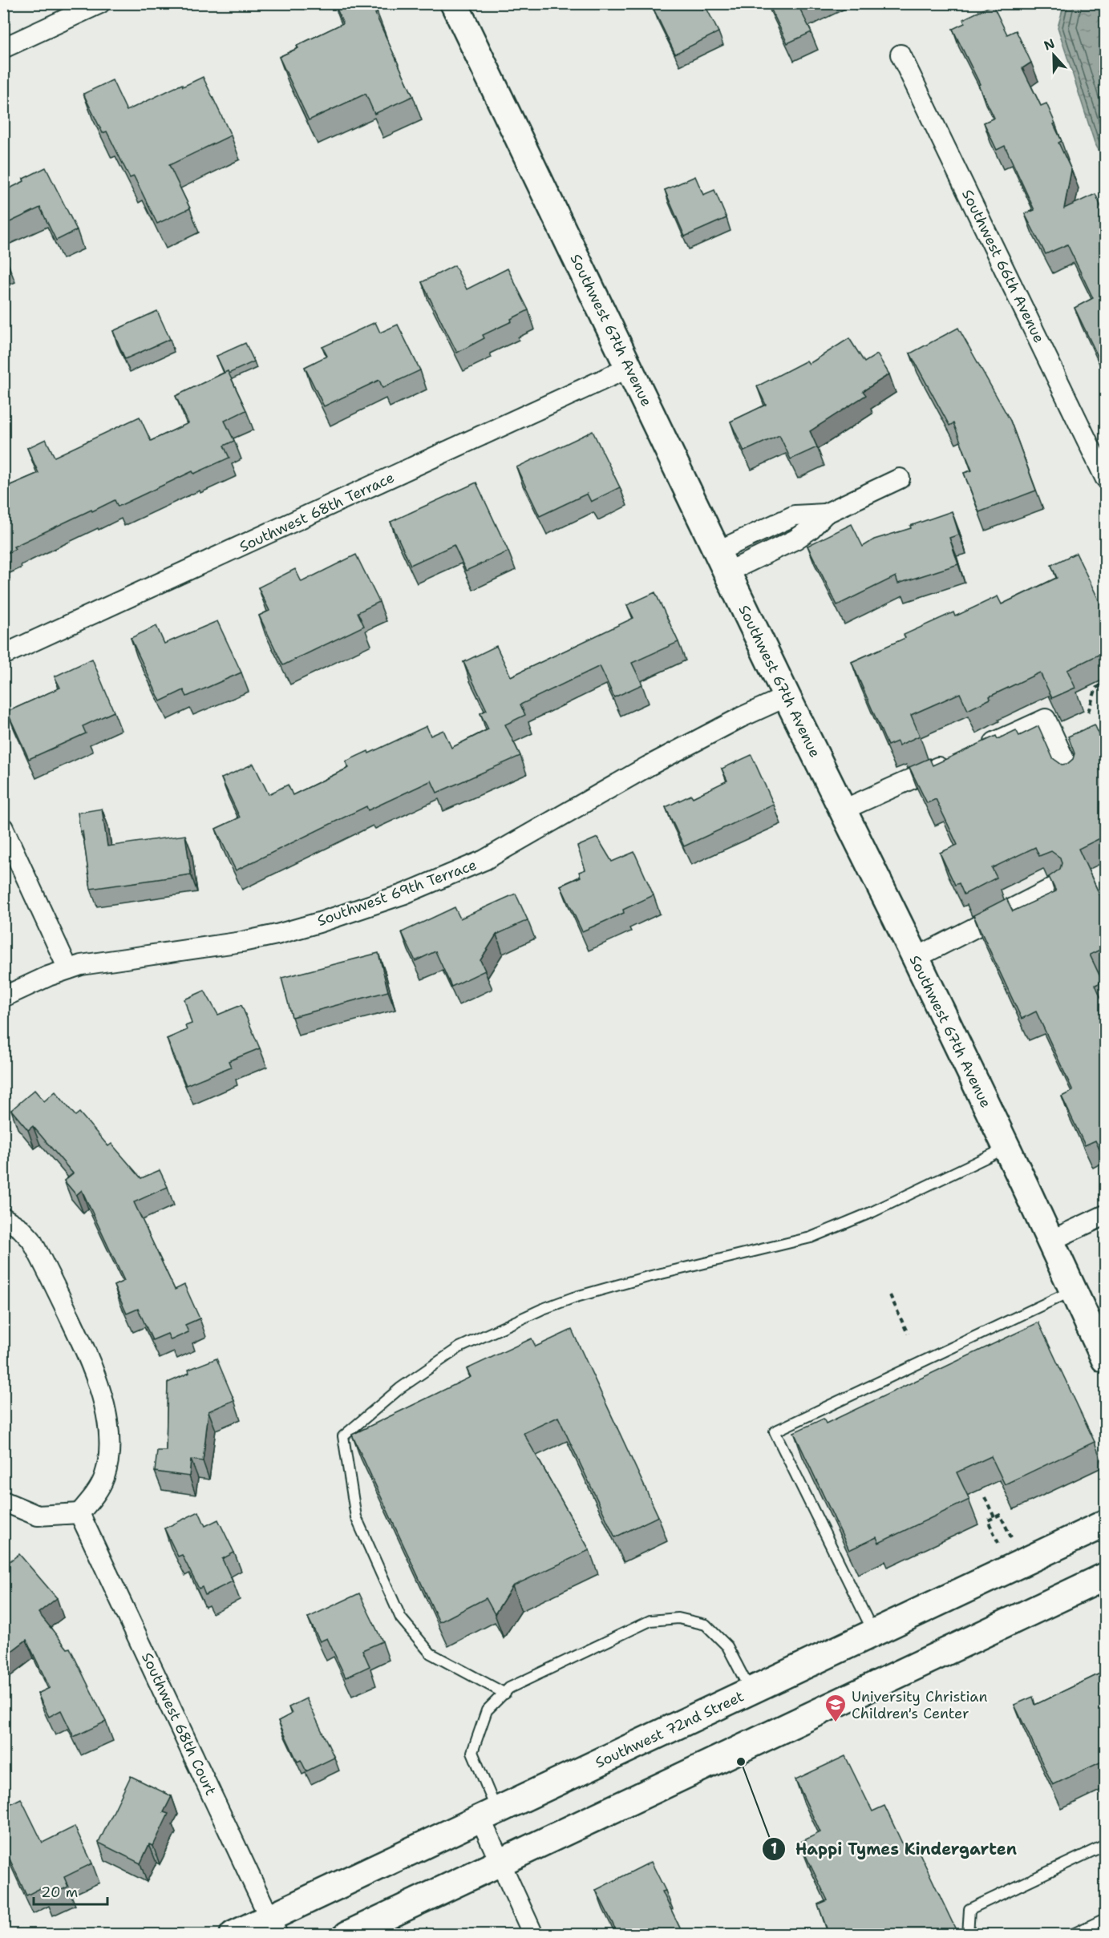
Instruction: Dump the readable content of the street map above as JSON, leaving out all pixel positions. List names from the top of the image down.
{
  "streets": {
    "main road": ["Southwest 67th Avenue", "Southwest 72nd Street"],
    "street": [
      "Southwest 66th Avenue",
      "Southwest 68th Terrace",
      "Southwest 69th Terrace",
      "Southwest 68th Court"
    ]
  },
  "crossings": [
    ["Southwest 67th Avenue", "Southwest 68th Terrace"],
    ["Southwest 67th Avenue", "Southwest 69th Terrace"],
    ["Southwest 68th Court", "Southwest 72nd Street"]
  ],
  "places": {
    "school or university": ["University Christian Children's Center"],
    "other": ["Happi Tymes Kindergarten"]
  },
  "scale_bar": "20 m",
  "north": "top"
}
